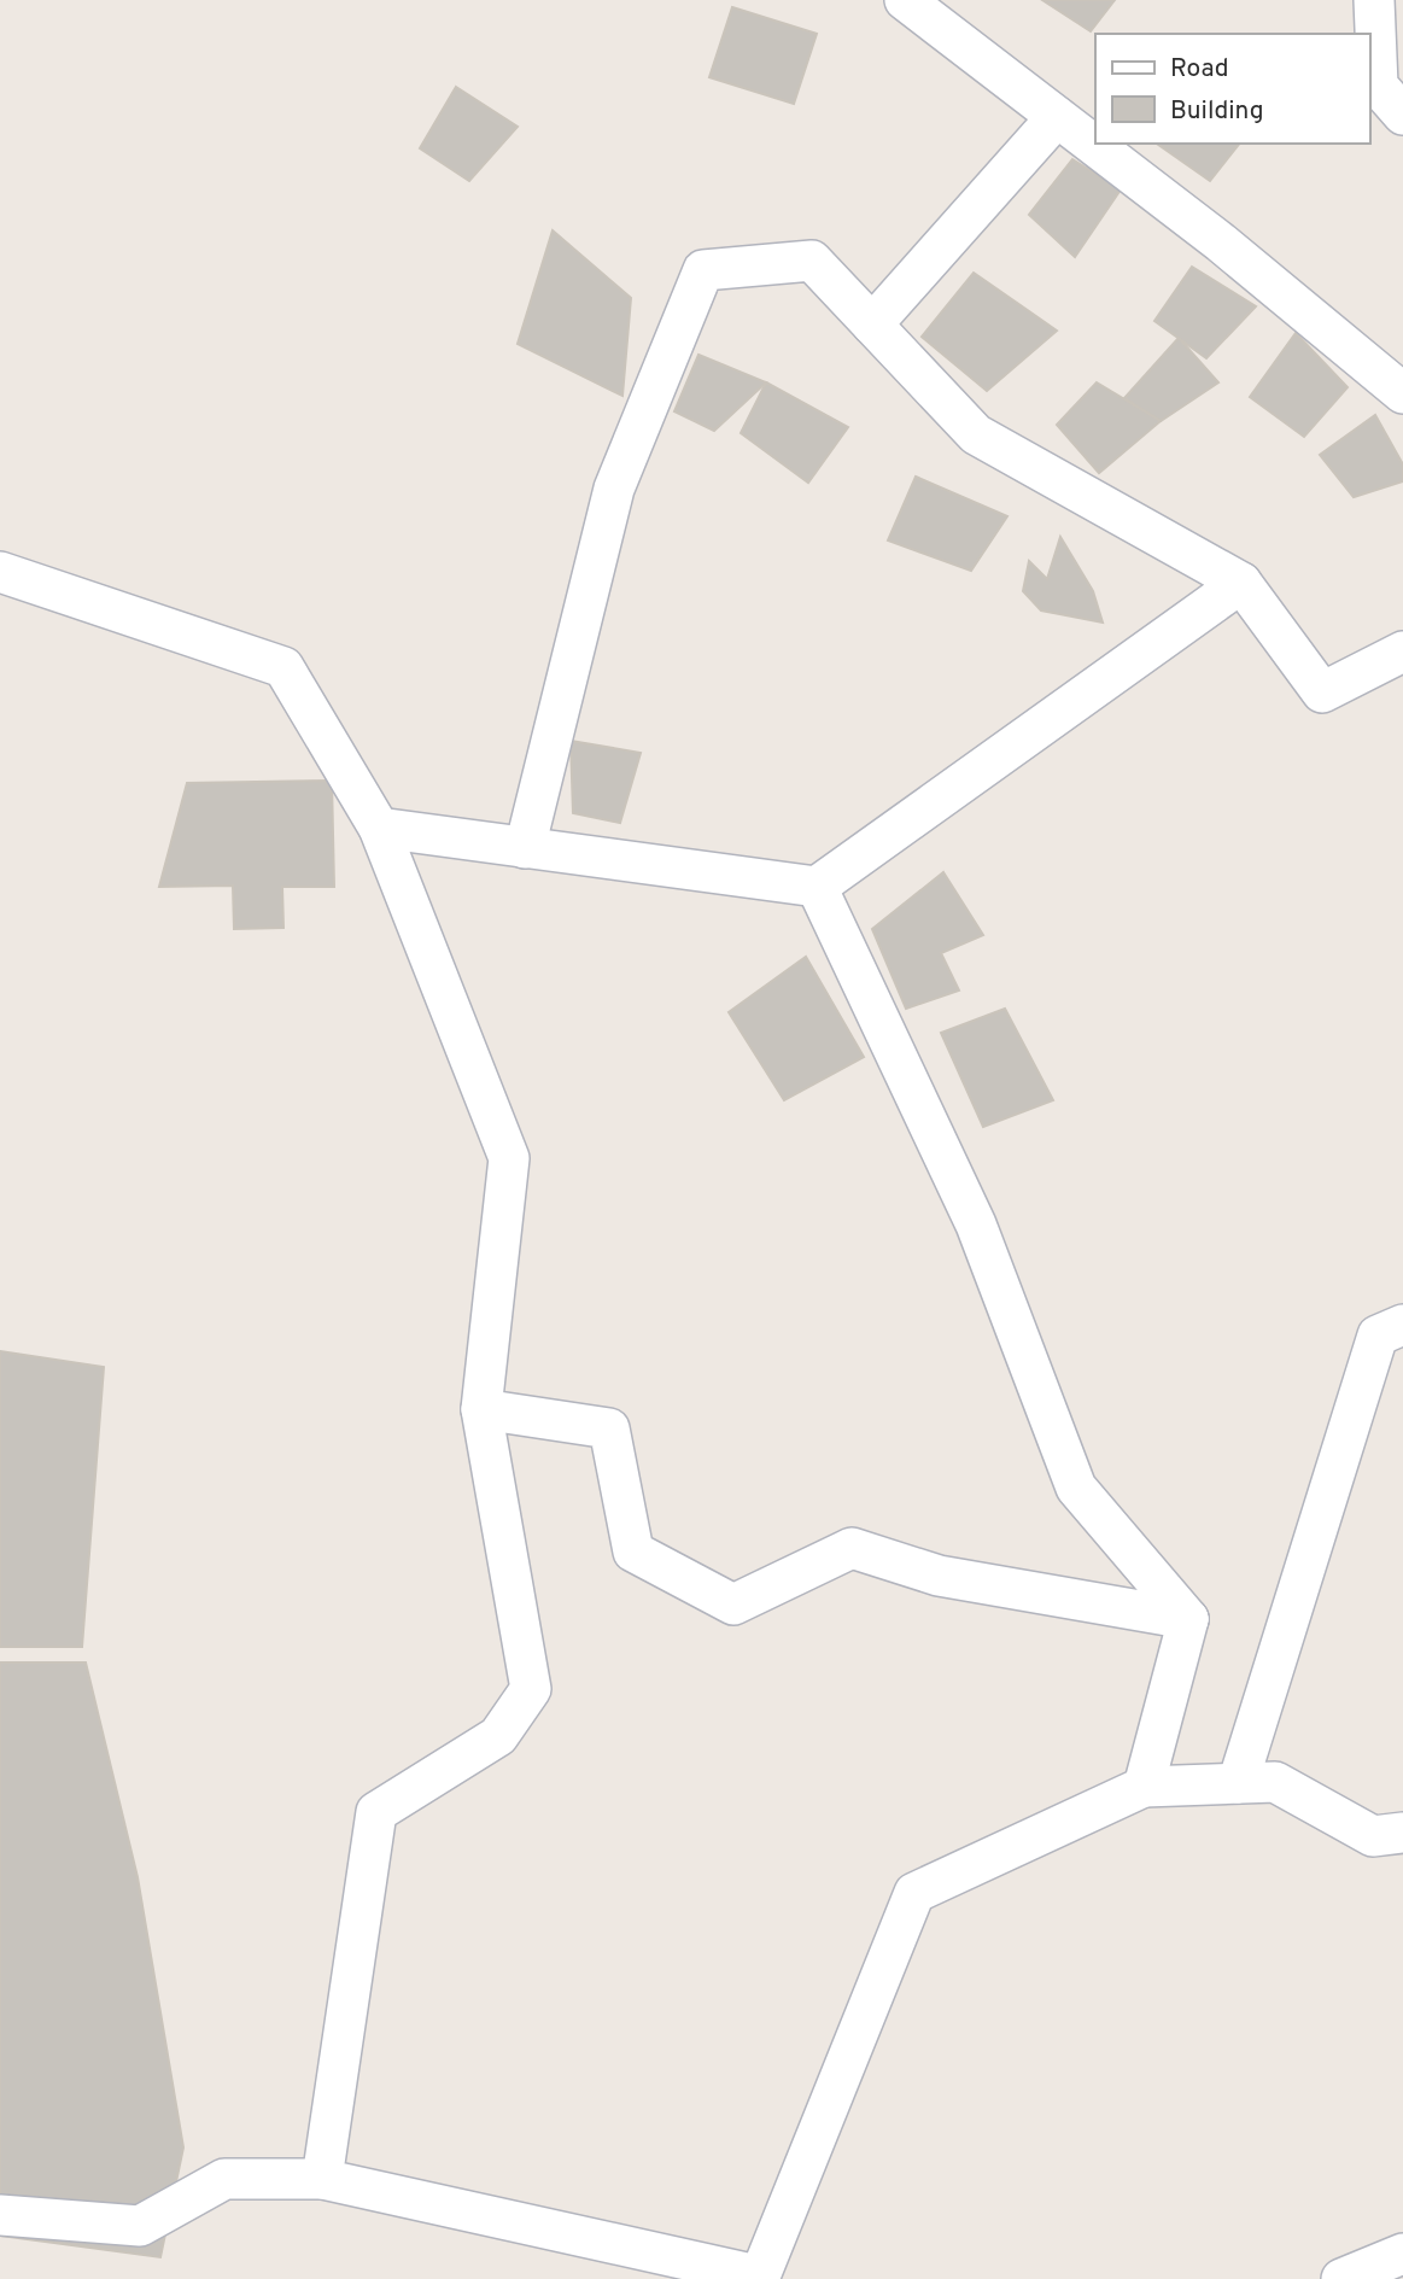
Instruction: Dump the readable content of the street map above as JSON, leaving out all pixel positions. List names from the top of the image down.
{
  "legend": ["Road", "Building"]
}
